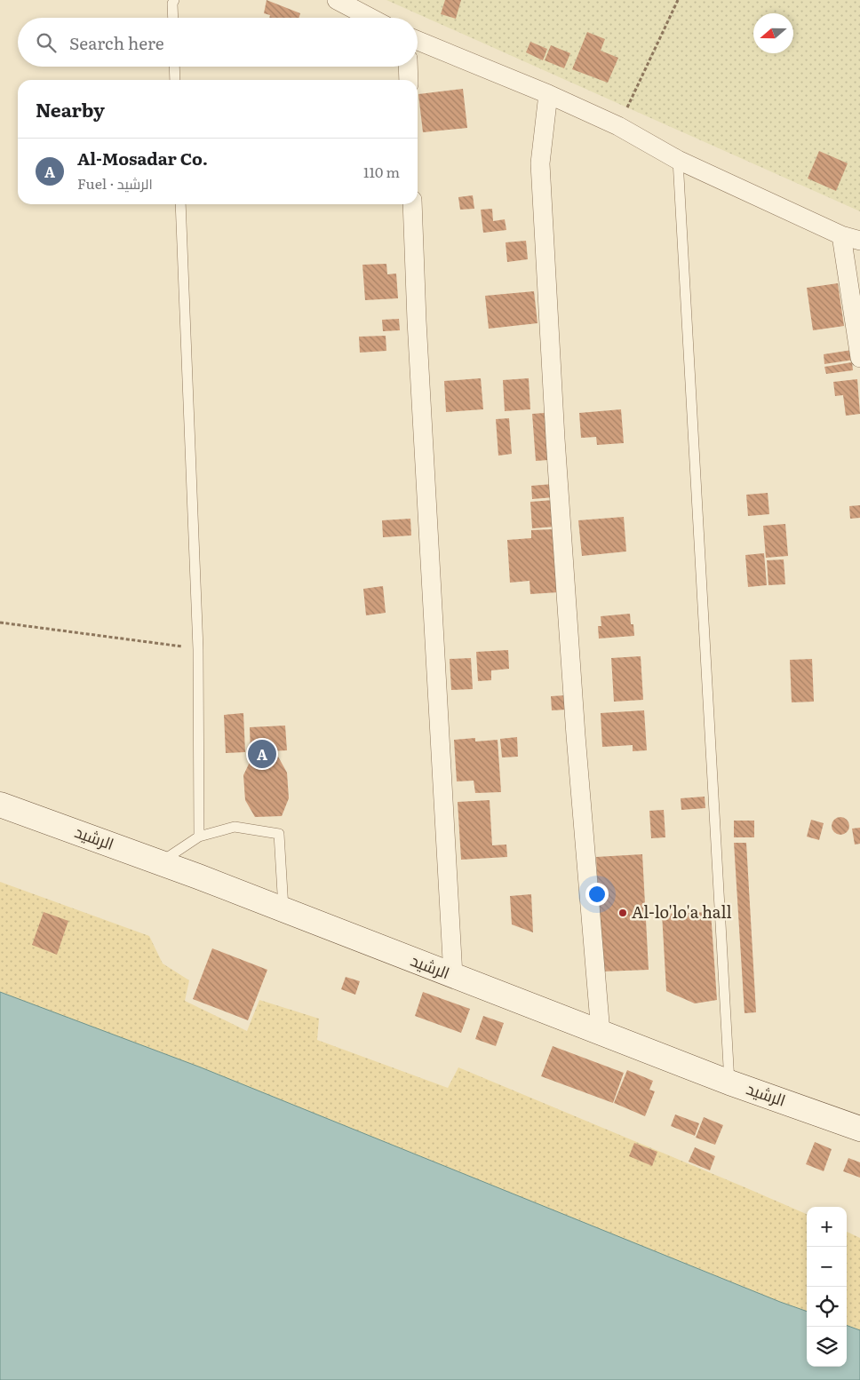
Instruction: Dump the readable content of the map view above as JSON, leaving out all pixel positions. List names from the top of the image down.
{
  "streets": {
    "main road": ["الرشيد"]
  },
  "places": ["Al-lo'lo'a hall"],
  "north": "left",
  "page": {
    "search": "Search here",
    "heading": "Nearby",
    "list": [
      {
        "mark": "A",
        "name": "Al-Mosadar Co.",
        "note": "Fuel · الرشيد",
        "value": "110 m"
      }
    ],
    "pins": "A",
    "map_buttons": ["+", "−"]
  }
}
